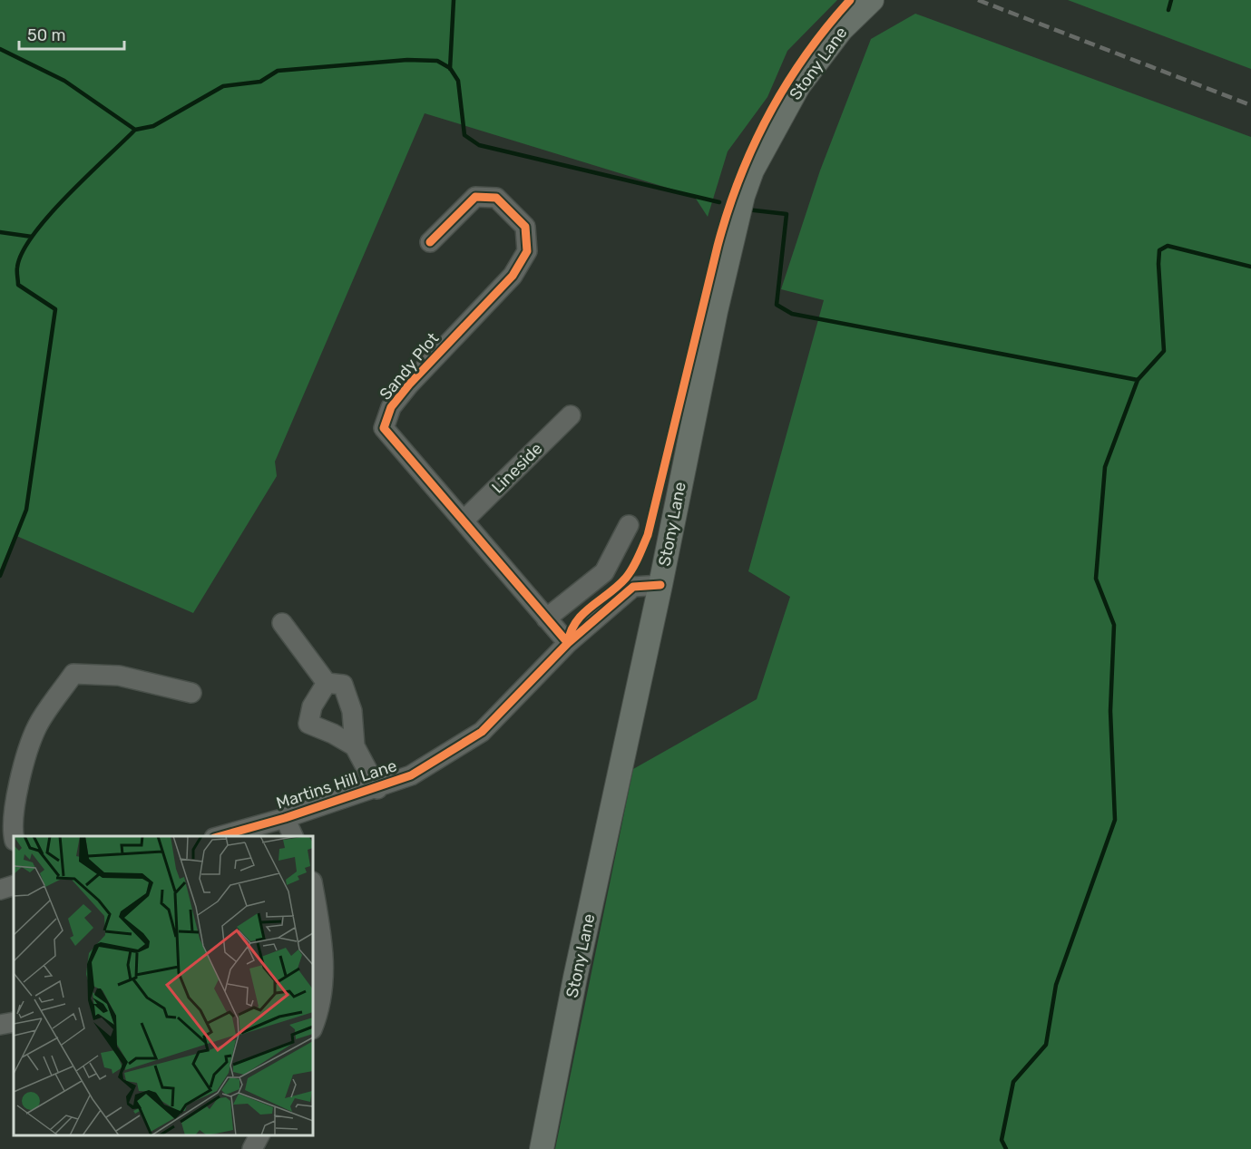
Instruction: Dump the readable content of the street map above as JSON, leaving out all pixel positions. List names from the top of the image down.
{
  "streets": {
    "main road": ["Stony Lane"],
    "street": ["Sandy Plot", "Lineside", "Martins Hill Lane"]
  },
  "crossings": [
    ["Stony Lane", "Martins Hill Lane"],
    ["Sandy Plot", "Lineside"],
    ["Sandy Plot", "Martins Hill Lane"]
  ],
  "scale_bar": "50 m"
}
